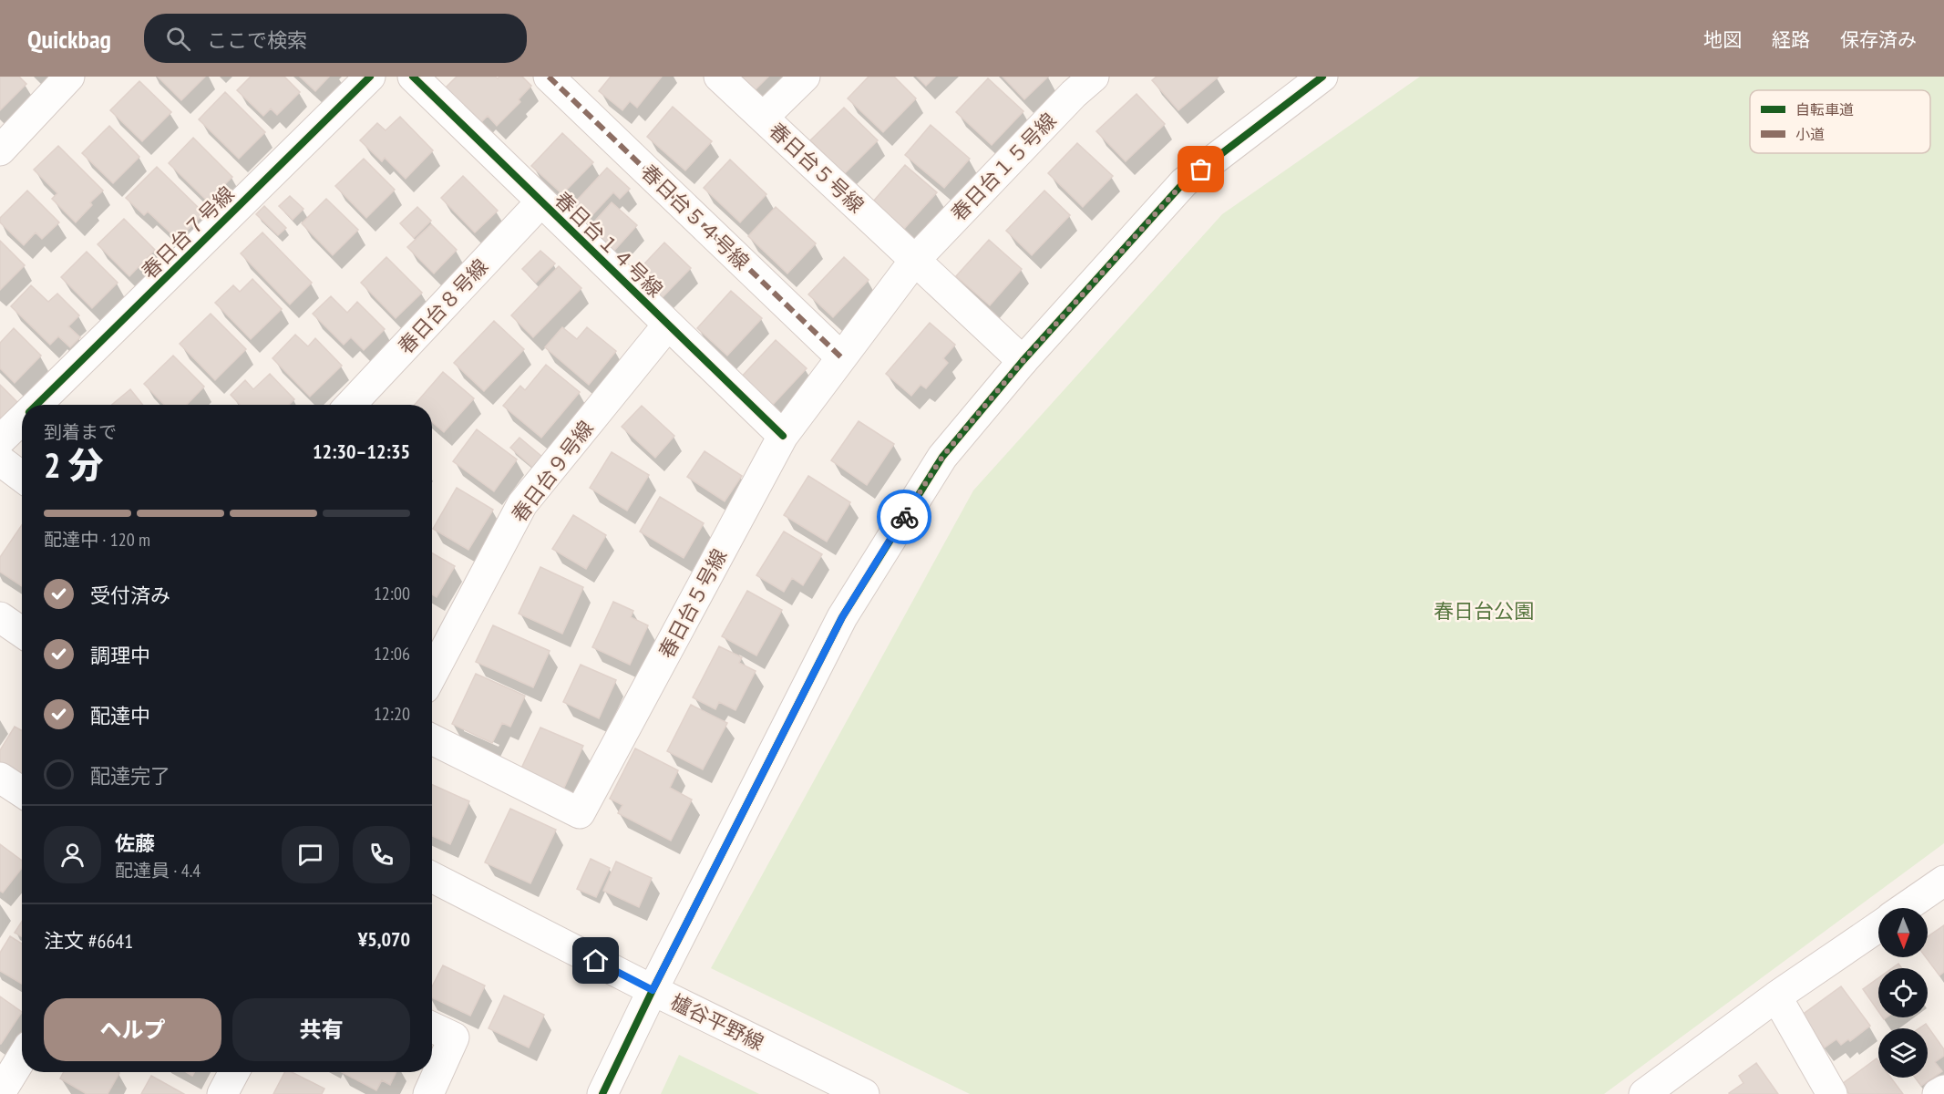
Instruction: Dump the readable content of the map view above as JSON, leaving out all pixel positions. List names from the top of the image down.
{
  "streets": {
    "street": [
      "春日台１５号線",
      "春日台５号線",
      "春日台５４号線",
      "春日台７号線",
      "春日台１４号線",
      "春日台８号線",
      "春日台９号線",
      "櫨谷平野線"
    ]
  },
  "crossings": [
    ["春日台１５号線", "春日台５号線"],
    ["春日台５号線", "春日台５４号線"],
    ["春日台５号線", "春日台１４号線"],
    ["春日台１４号線", "春日台８号線"],
    ["春日台１４号線", "春日台９号線"]
  ],
  "parks": ["春日台公園"],
  "legend": ["自転車道", "小道"],
  "north": "bottom",
  "page": {
    "header": "Quickbag",
    "search": "ここで検索",
    "nav": ["地図", "経路", "保存済み"],
    "heading": ["2 分", "到着まで", "12:30–12:35"],
    "panel": [
      "佐藤",
      "配達員 · 4.4",
      "注文 #6641",
      "¥5,070"
    ],
    "bar": "配達中 · 120 m",
    "list": [
      ["受付済み", "12:00"],
      ["調理中", "12:06"],
      ["配達中", "12:20"],
      "配達完了"
    ],
    "buttons": ["ヘルプ", "共有"]
  }
}
